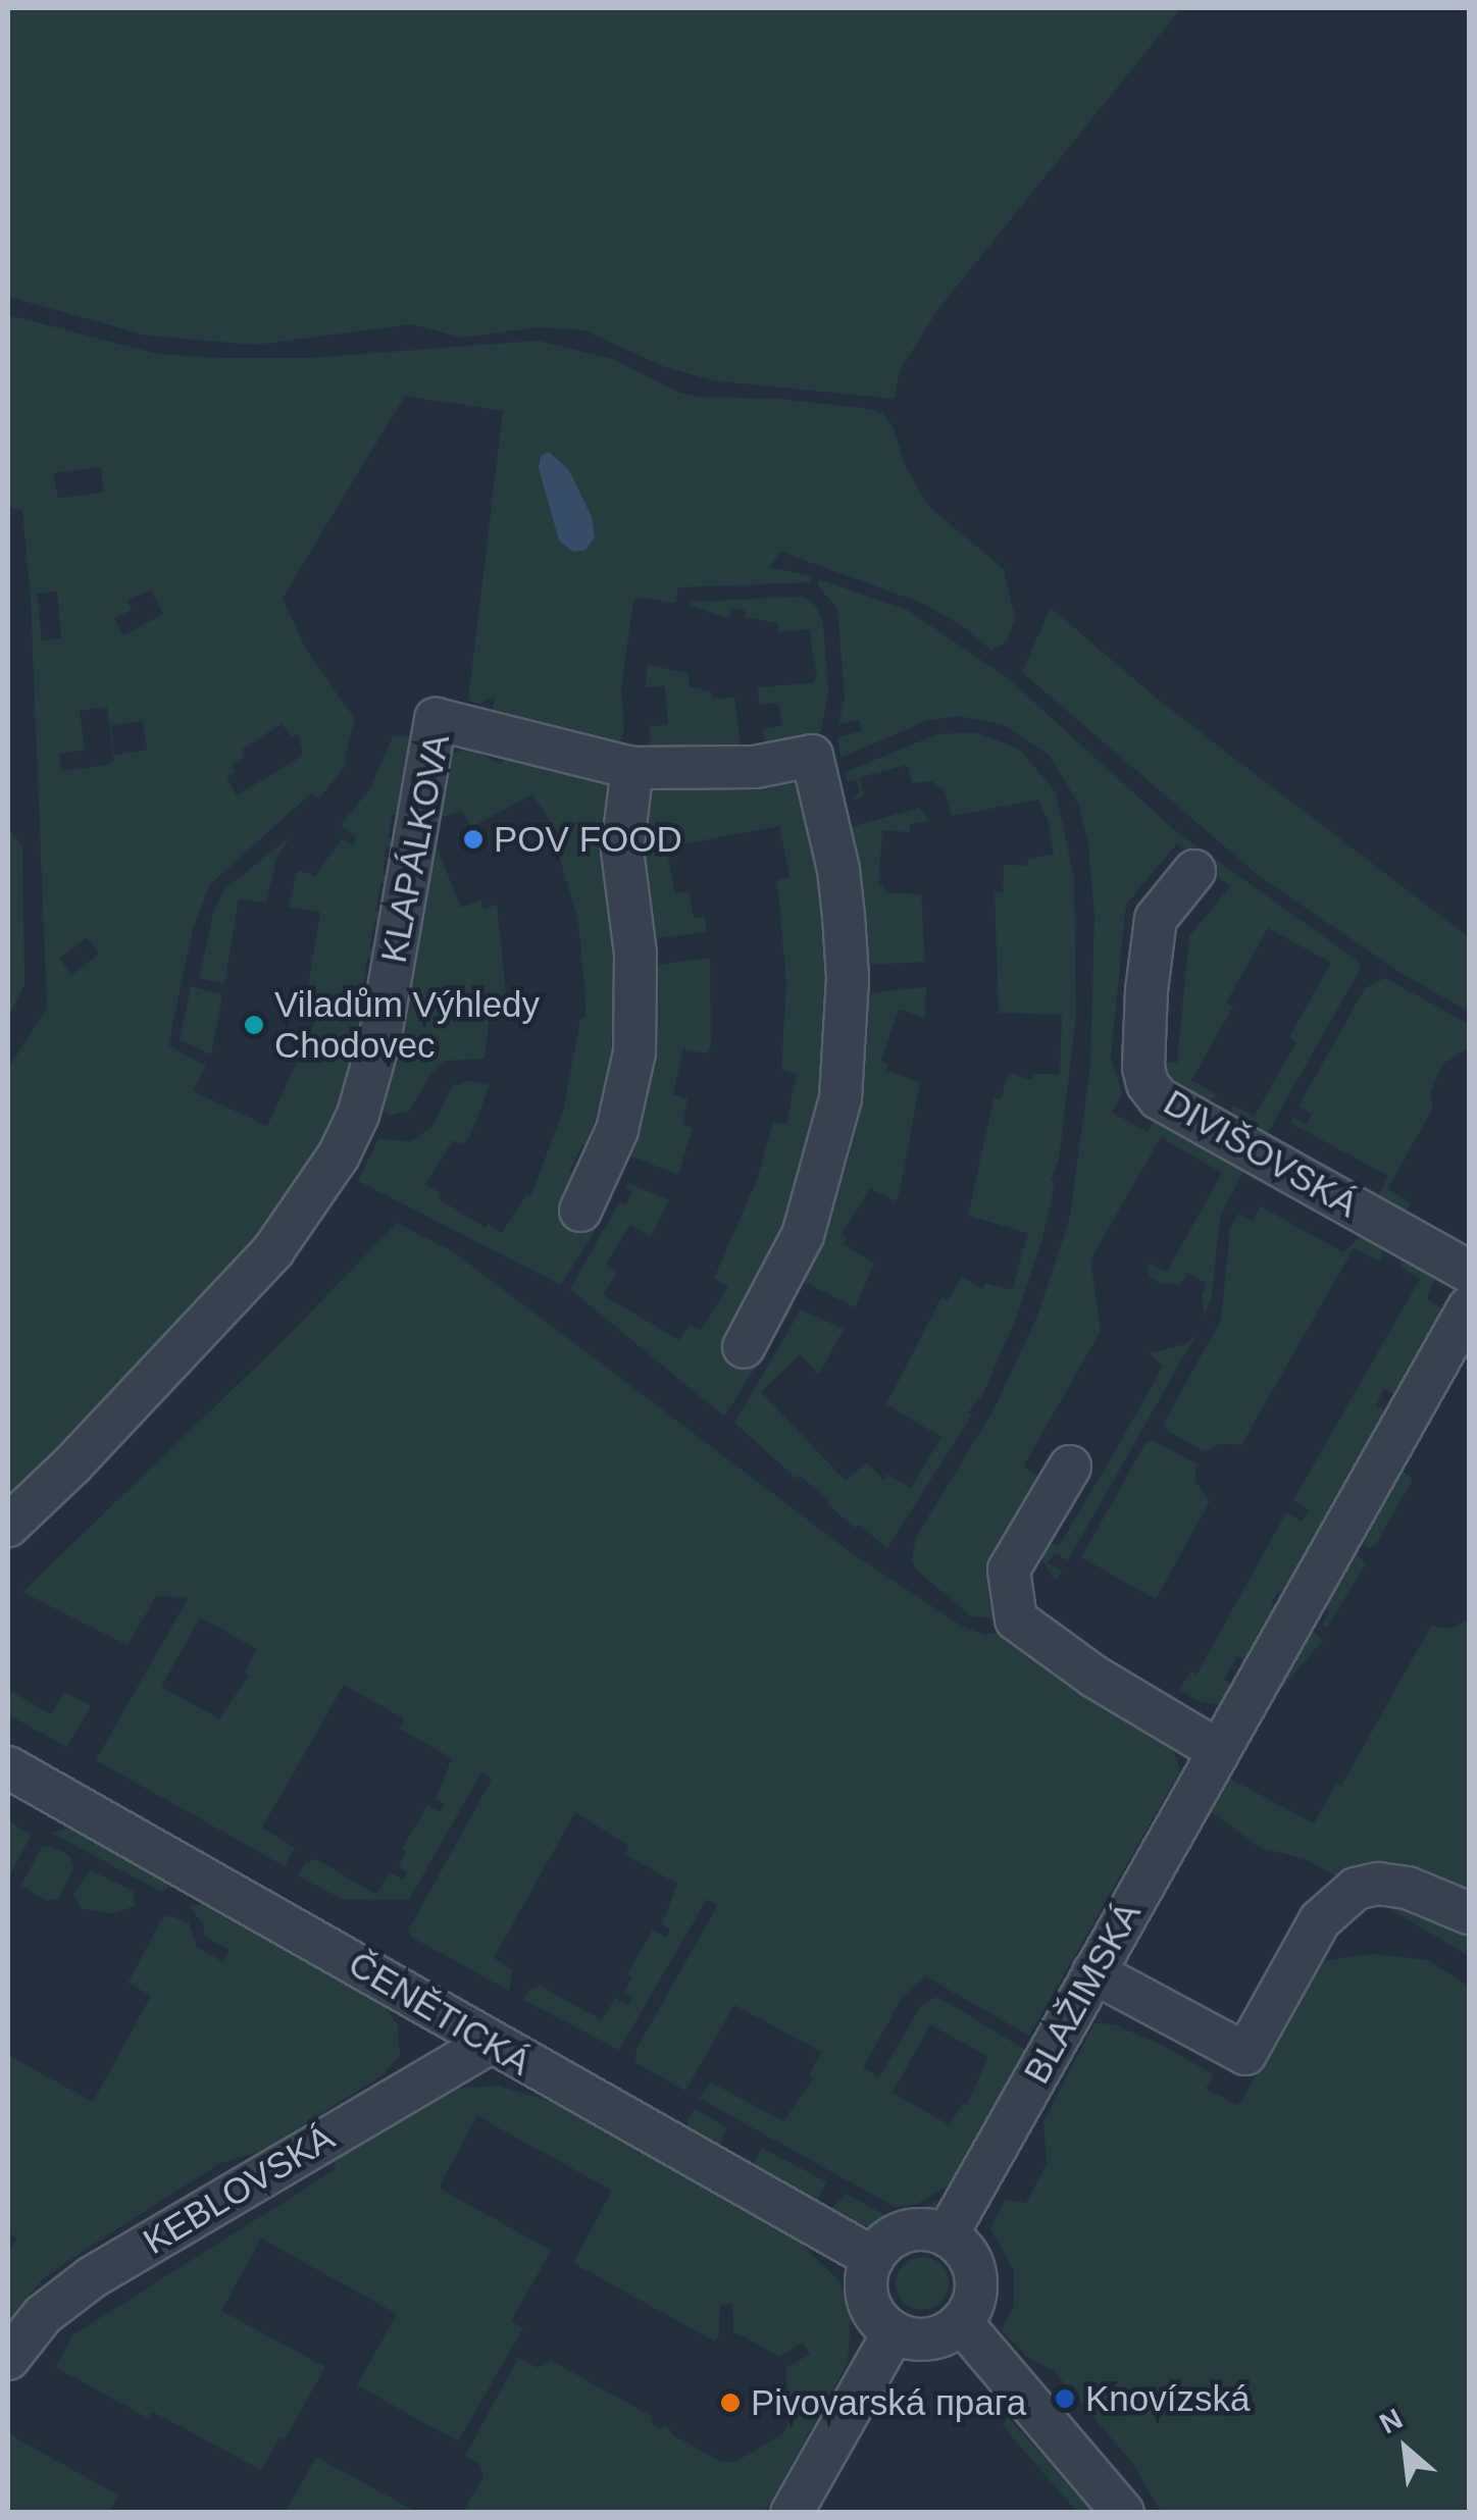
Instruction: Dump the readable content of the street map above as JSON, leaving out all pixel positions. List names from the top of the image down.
{
  "streets": {
    "street": [
      "KLAPÁLKOVA",
      "DIVIŠOVSKÁ",
      "BLAŽIMSKÁ",
      "ČENĚTICKÁ",
      "KEBLOVSKÁ"
    ]
  },
  "crossings": [
    ["BLAŽIMSKÁ", "ČENĚTICKÁ"],
    ["ČENĚTICKÁ", "KEBLOVSKÁ"]
  ],
  "places": [
    "POV FOOD",
    "Viladům Výhledy Chodovec",
    "Knovízská",
    "Pivovarská прага"
  ],
  "north": "top left"
}
